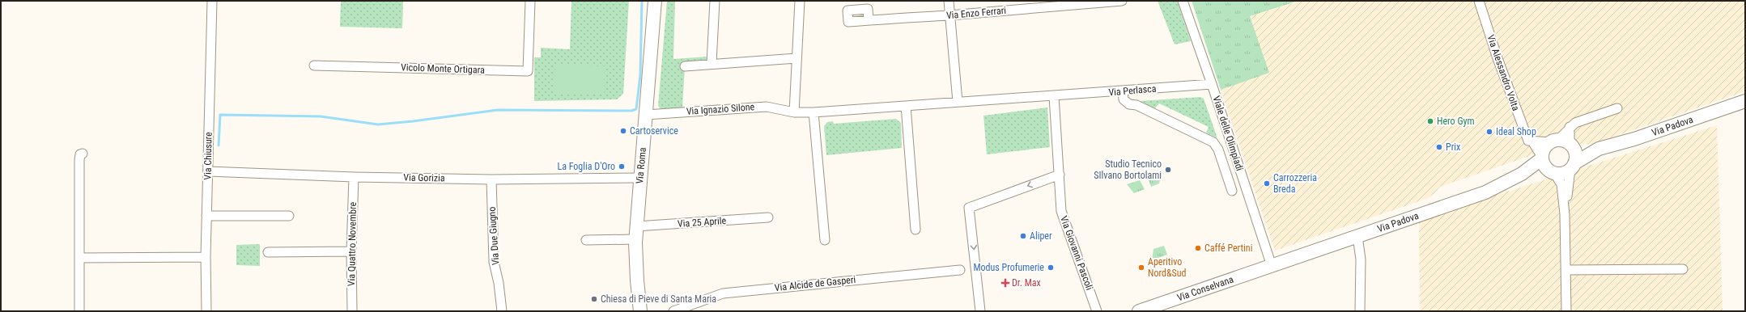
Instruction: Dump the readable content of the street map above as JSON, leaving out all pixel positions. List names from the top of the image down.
{
  "streets": {
    "main road": ["Via Padova", "Via Roma", "Via Conselvana"],
    "street": [
      "Via Enzo Ferrari",
      "Vicolo Monte Ortigara",
      "Via Alessandro Volta",
      "Via Perlasca",
      "Via Ignazio Silone",
      "Viale delle Olimpiadi",
      "Via Chiusure",
      "Via Gorizia",
      "Via 25 Aprile",
      "Via Due Giugno",
      "Via Quattro Novembre",
      "Via Giovanni Pascoli",
      "Via Alcide de Gasperi"
    ]
  },
  "crossings": [
    ["Via Alessandro Volta", "Via Padova"],
    ["Via Perlasca", "Via Ignazio Silone"],
    ["Via Perlasca", "Viale delle Olimpiadi"],
    ["Via Ignazio Silone", "Via Roma"],
    ["Via Padova", "Viale delle Olimpiadi"],
    ["Via Padova", "Via Conselvana"],
    ["Viale delle Olimpiadi", "Via Conselvana"],
    ["Via Chiusure", "Via Gorizia"],
    ["Via Roma", "Via Gorizia"],
    ["Via Roma", "Via 25 Aprile"],
    ["Via Gorizia", "Via Due Giugno"],
    ["Via Gorizia", "Via Quattro Novembre"]
  ],
  "places": {
    "other": [
      "Hero Gym",
      "Cartoservice",
      "Ideal Shop",
      "Prix",
      "La Foglia D'Oro",
      "Studio Tecnico SIlvano Bortolami",
      "Carrozzeria Breda",
      "Aliper",
      "Caffé Pertini",
      "Modus Profumerie",
      "Aperitivo Nord&Sud",
      "Chiesa di Pieve di Santa Maria"
    ],
    "health": ["Dr. Max"]
  }
}
